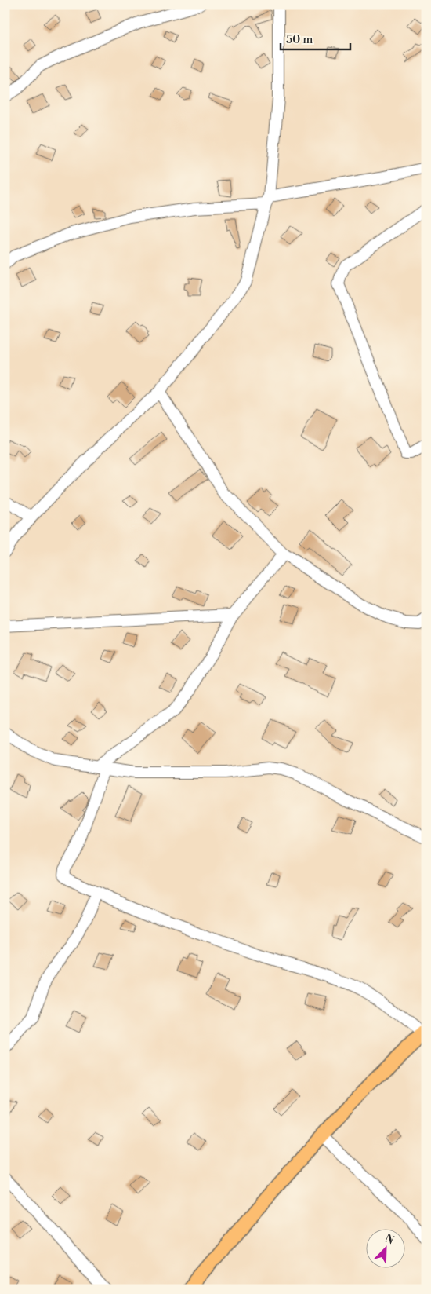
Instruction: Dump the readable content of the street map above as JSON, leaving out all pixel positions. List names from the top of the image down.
{
  "scale_bar": "50 m",
  "north": "top right"
}
